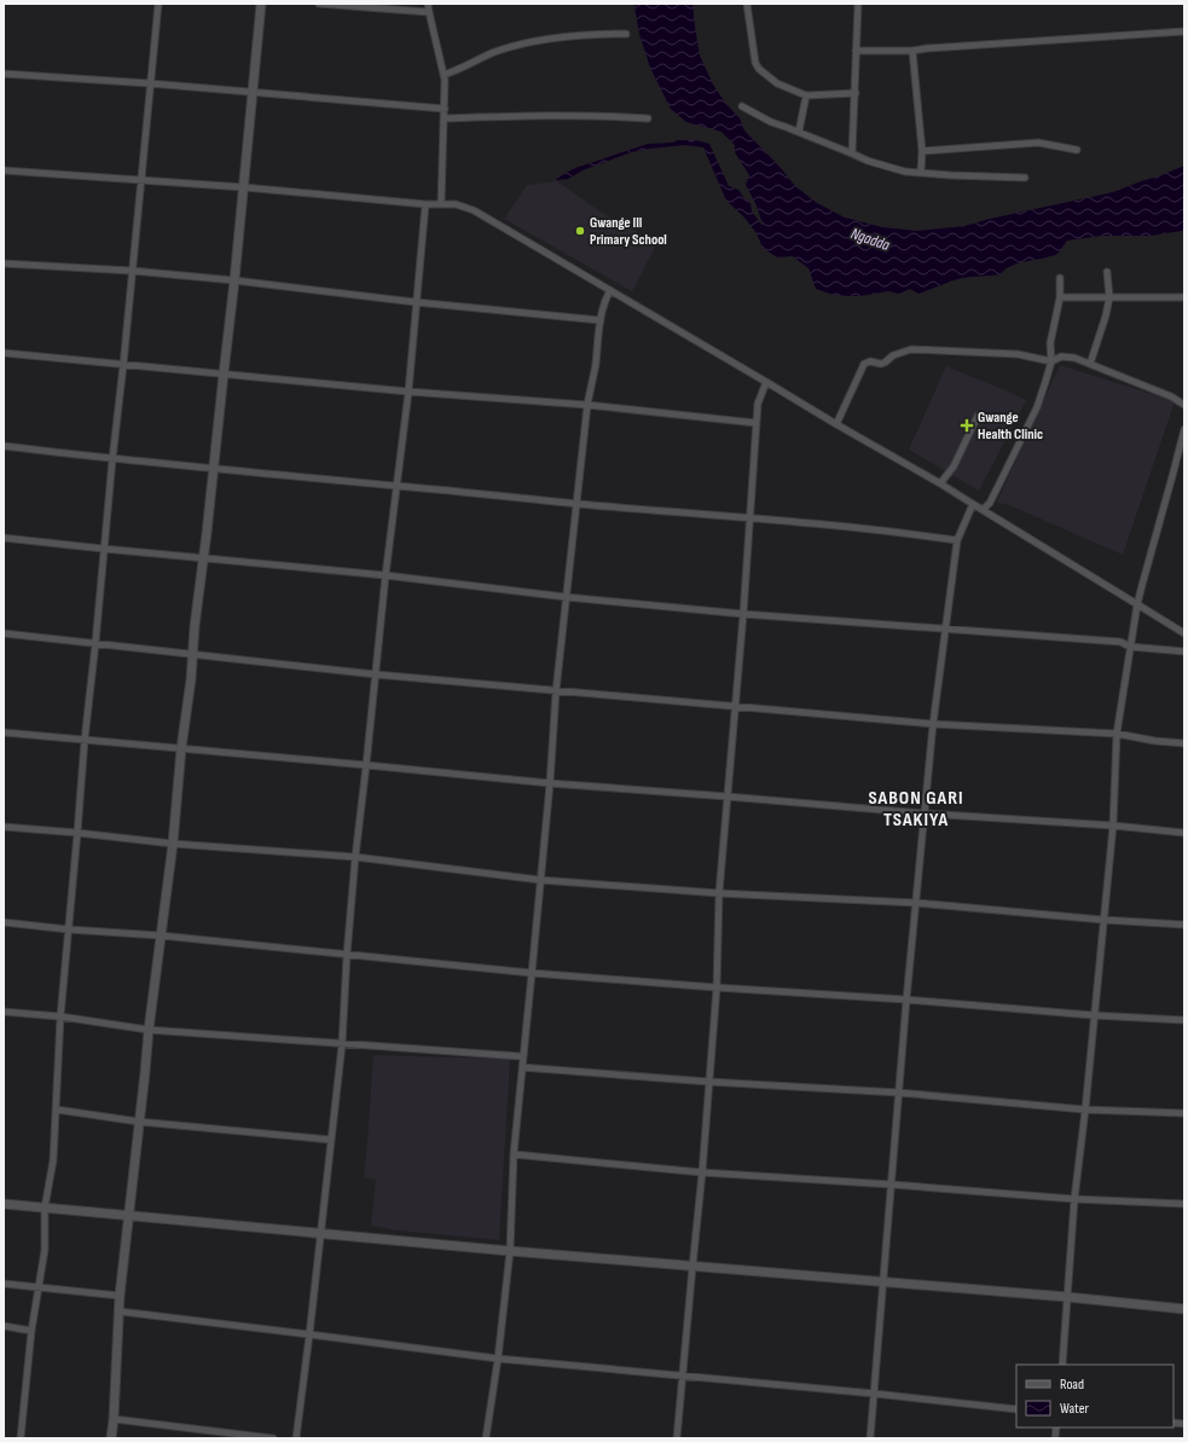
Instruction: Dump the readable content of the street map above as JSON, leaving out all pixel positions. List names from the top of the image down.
{
  "districts": ["SABON GARI TSAKIYA"],
  "water": ["Ngadda"],
  "places": {
    "other": ["Gwange III Primary School"],
    "health": ["Gwange Health Clinic"]
  },
  "legend": ["Road", "Water"]
}
